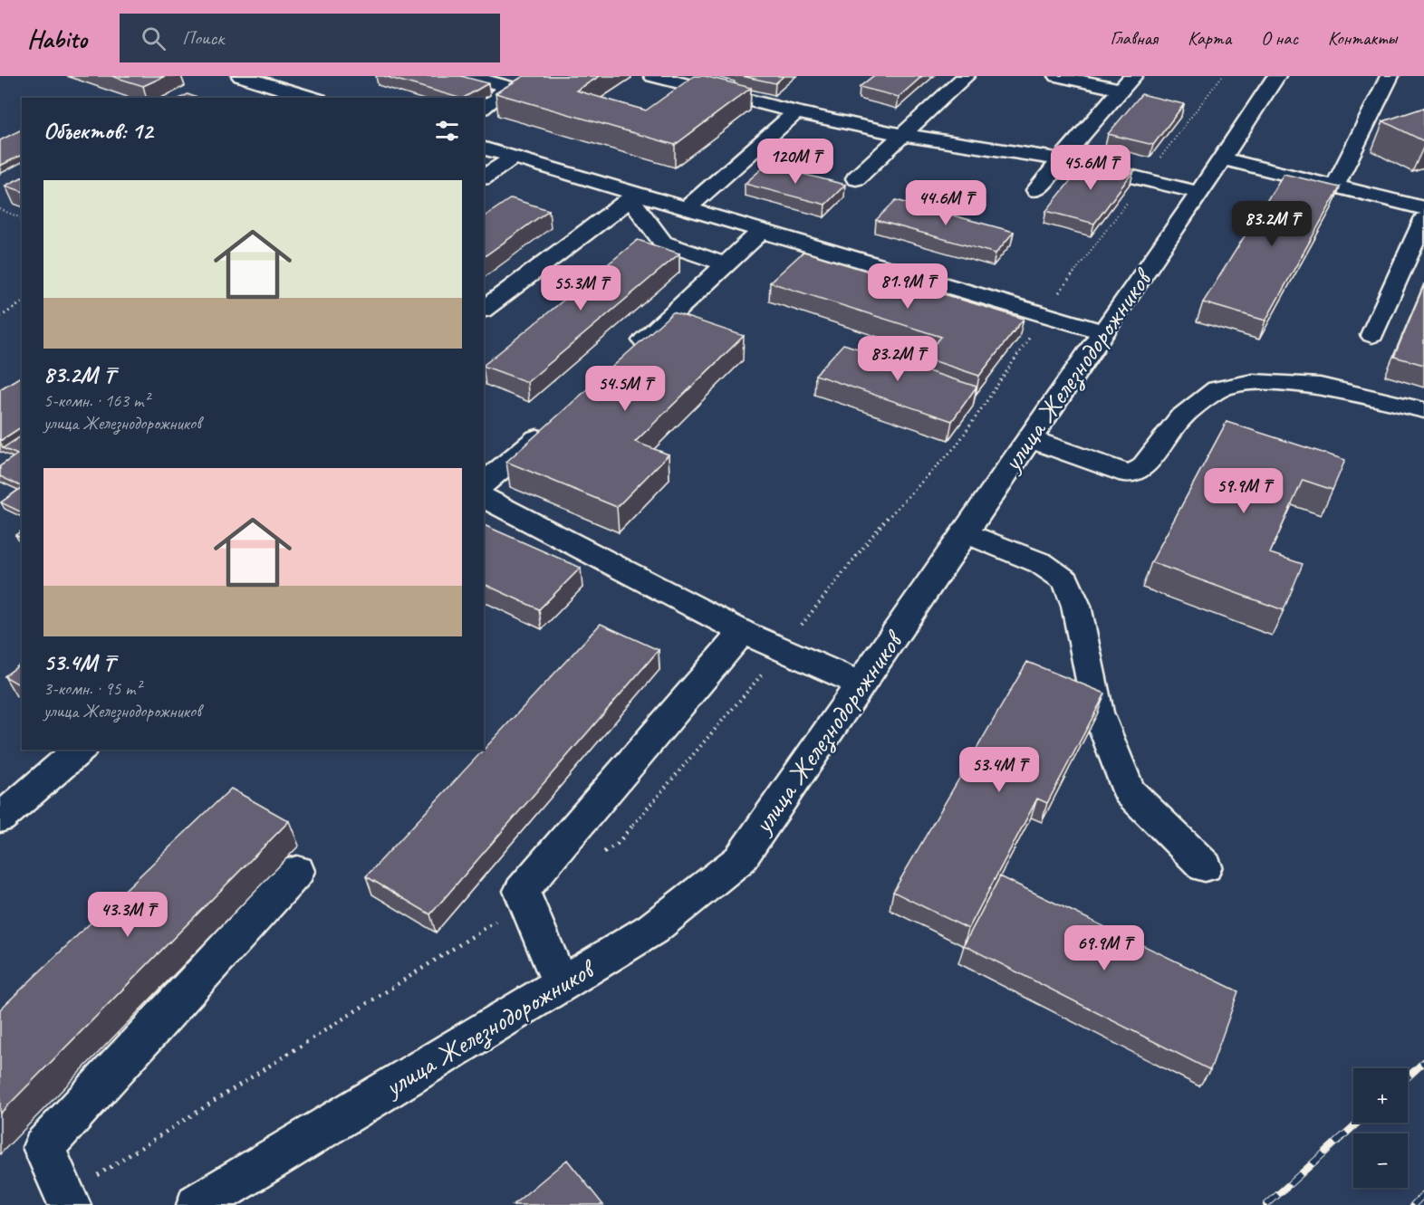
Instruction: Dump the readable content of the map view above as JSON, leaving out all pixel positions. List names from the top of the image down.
{
  "streets": {
    "street": ["улица Железнодорожников"]
  },
  "page": {
    "header": "Habito",
    "search": "Поиск",
    "nav": [
      "Главная",
      "Карта",
      "О нас",
      "Контакты"
    ],
    "heading": "Объектов: 12",
    "price": [
      "120M ₸",
      "45.6M ₸",
      "44.6M ₸",
      "83.2M ₸",
      "81.9M ₸",
      "55.3M ₸",
      "83.2M ₸",
      "54.5M ₸",
      "59.9M ₸",
      "53.4M ₸",
      "43.3M ₸",
      "69.9M ₸"
    ],
    "list": [
      {
        "name": "83.2M ₸",
        "note": "5-комн. · 163 m² · улица Железнодорожников"
      },
      {
        "name": "53.4M ₸",
        "note": "3-комн. · 95 m² · улица Железнодорожников"
      }
    ],
    "map_buttons": ["+", "−"]
  }
}
